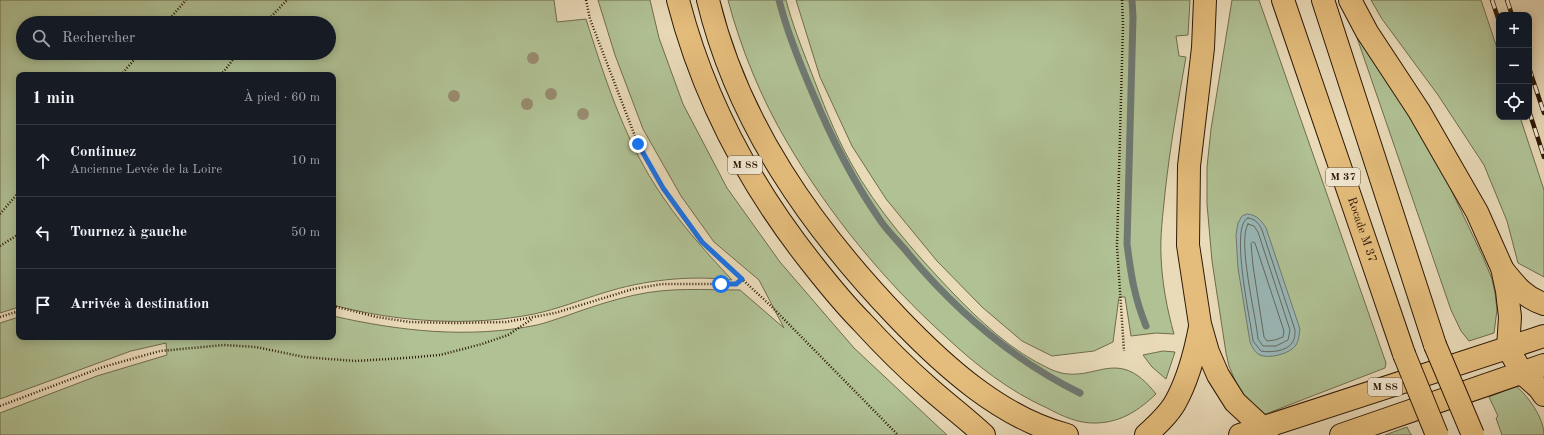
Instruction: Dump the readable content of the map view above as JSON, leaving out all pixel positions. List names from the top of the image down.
{
  "streets": {
    "highway": ["M 88", "M 37", "Rocade M 37"]
  },
  "page": {
    "map_buttons": ["+", "−"],
    "search": "Rechercher",
    "heading": ["1 min", "À pied · 60 m"],
    "list": [
      ["Continuez", "Ancienne Levée de la Loire", "10 m"],
      ["Tournez à gauche", "50 m"],
      "Arrivée à destination"
    ]
  }
}
